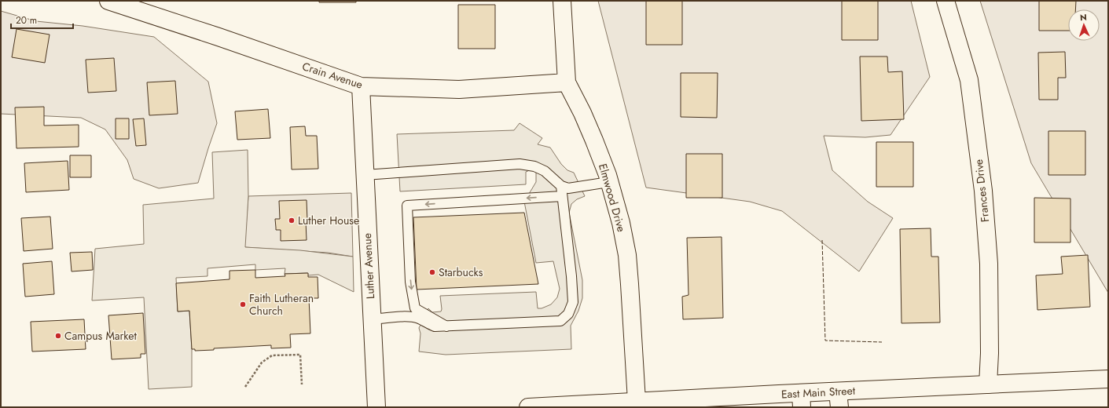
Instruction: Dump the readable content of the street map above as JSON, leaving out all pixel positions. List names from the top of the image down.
{
  "streets": {
    "street": [
      "Crain Avenue",
      "Frances Drive",
      "Elmwood Drive",
      "Luther Avenue",
      "East Main Street"
    ]
  },
  "crossings": [
    ["Crain Avenue", "Elmwood Drive"],
    ["Crain Avenue", "Luther Avenue"],
    ["Frances Drive", "East Main Street"],
    ["Elmwood Drive", "East Main Street"]
  ],
  "places": [
    "Luther House",
    "Starbucks",
    "Faith Lutheran Church",
    "Campus Market"
  ],
  "scale_bar": "20 m",
  "north": "top"
}
